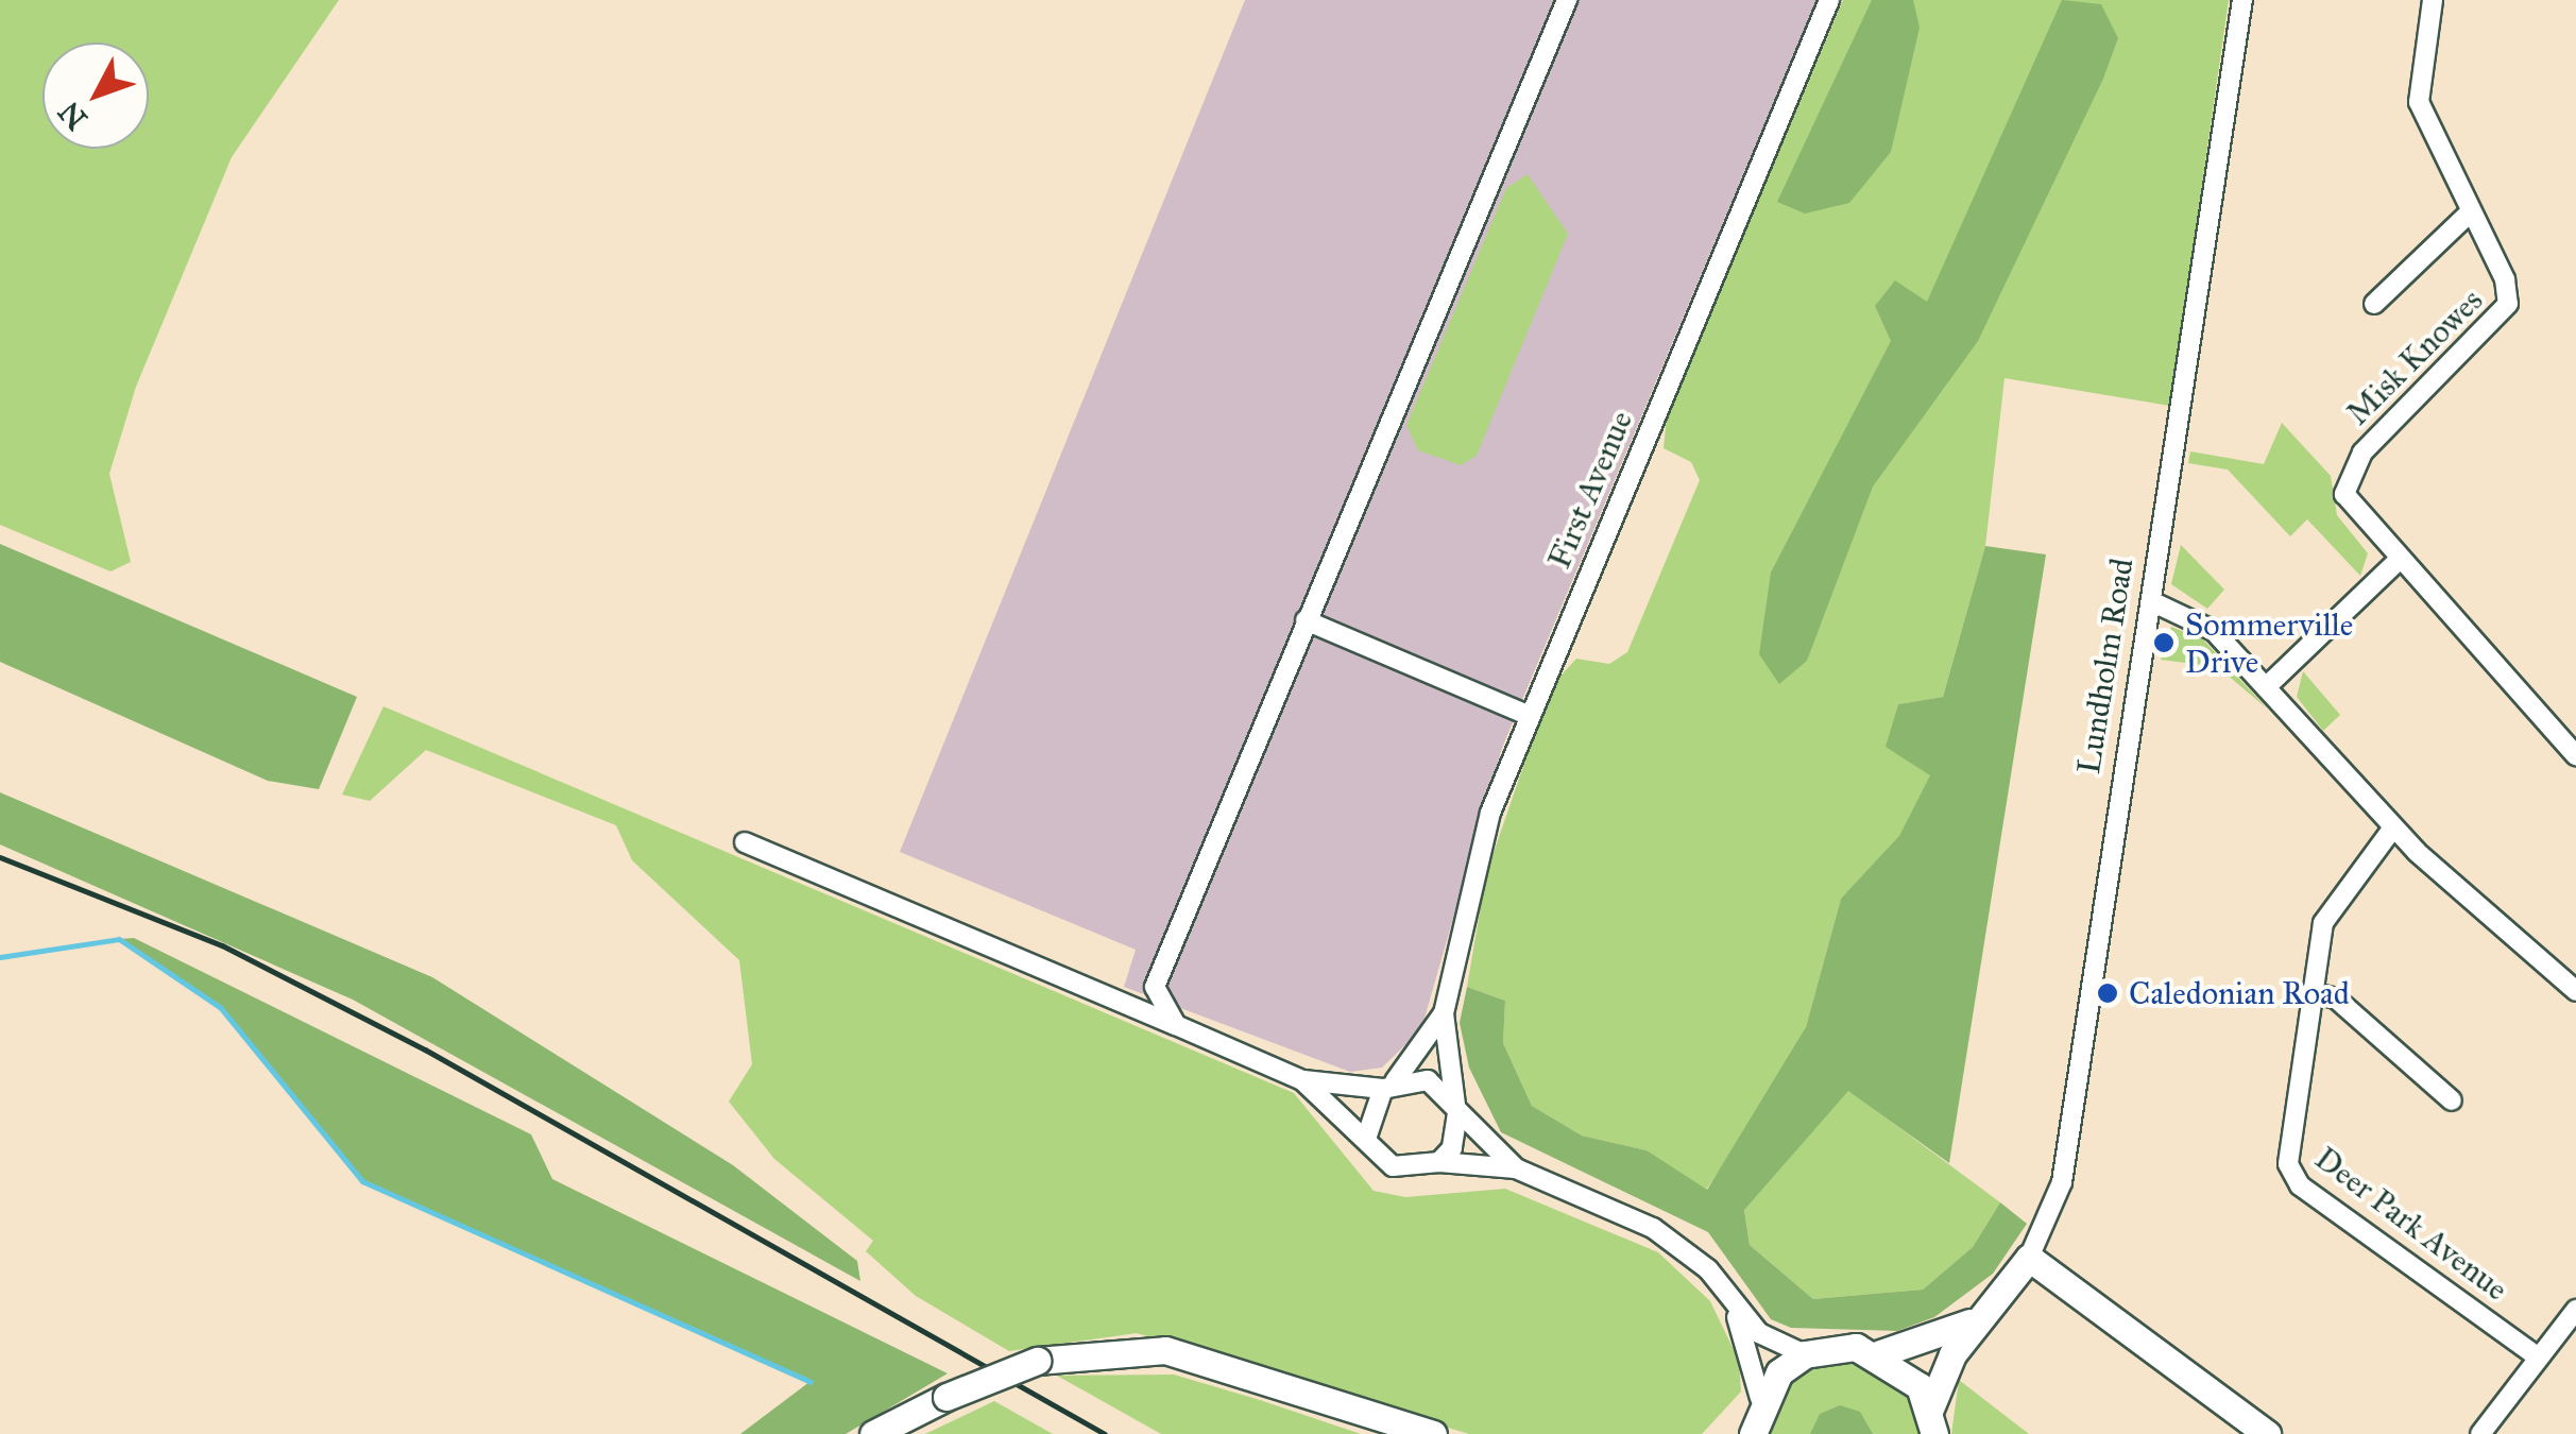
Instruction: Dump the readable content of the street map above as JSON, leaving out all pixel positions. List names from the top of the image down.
{
  "streets": {
    "main road": ["Lundholm Road"],
    "street": ["Misk Knowes", "First Avenue", "Deer Park Avenue"]
  },
  "places": ["Sommerville Drive", "Caledonian Road"],
  "north": "bottom left"
}
